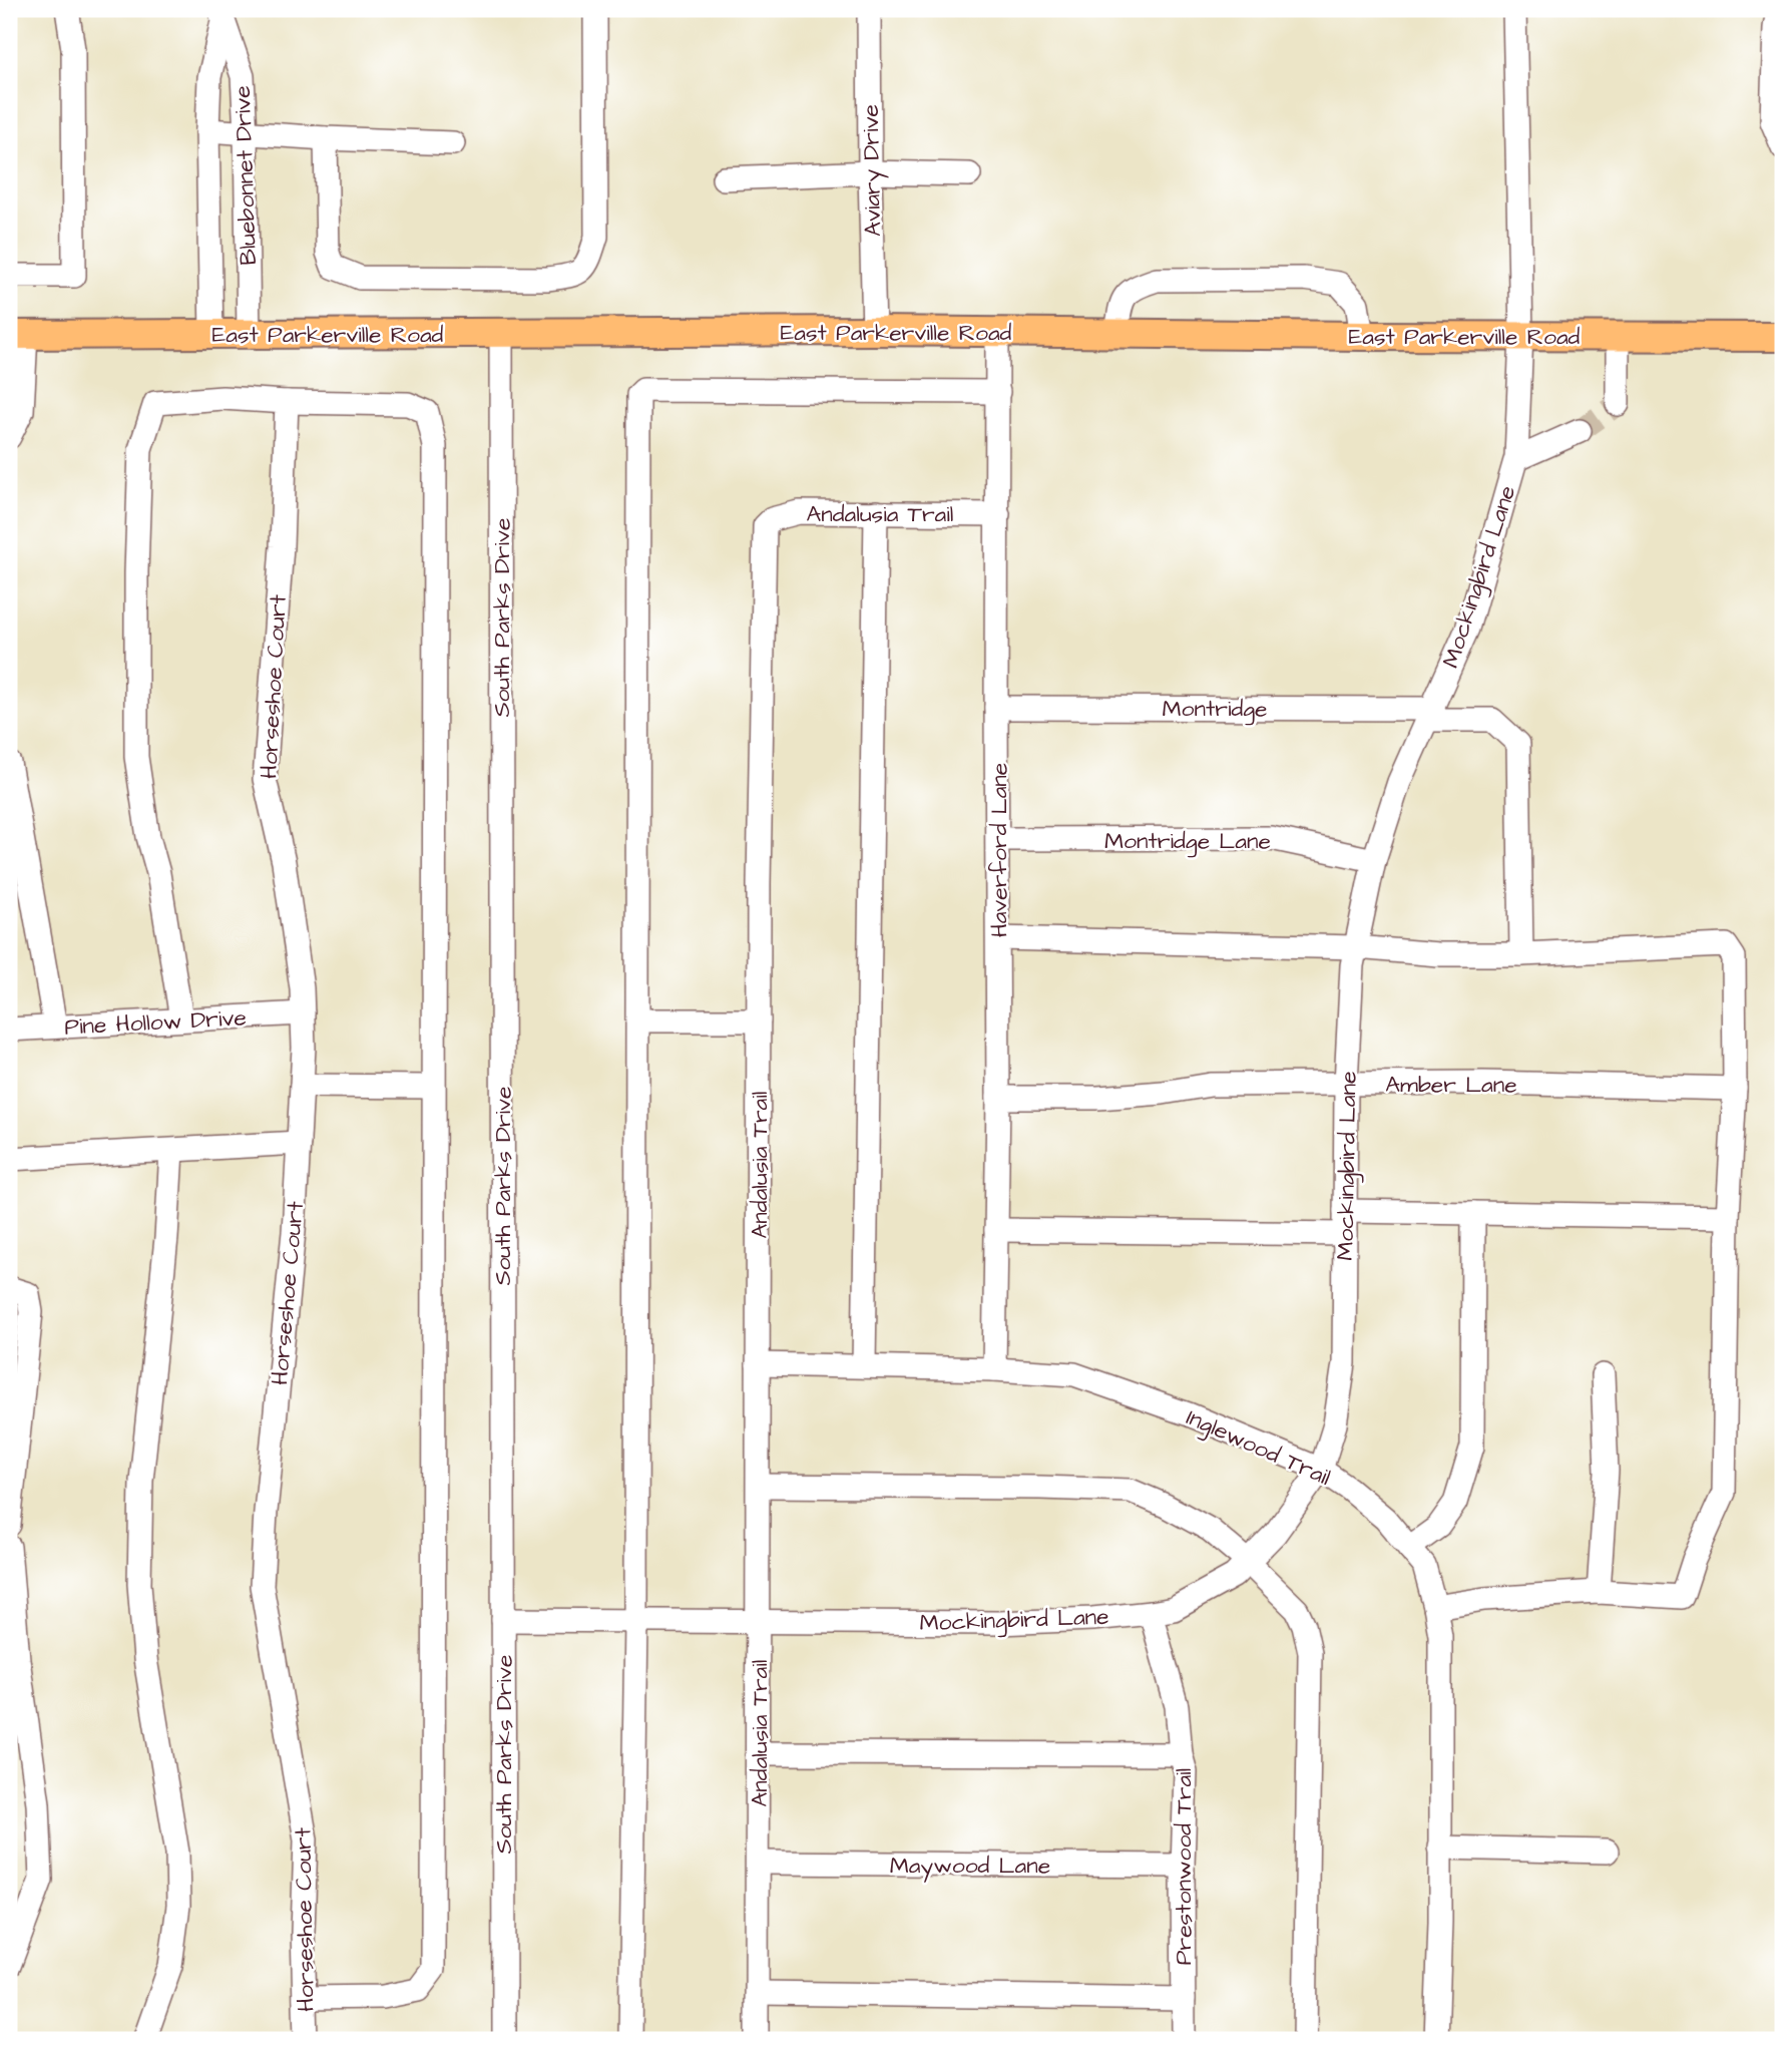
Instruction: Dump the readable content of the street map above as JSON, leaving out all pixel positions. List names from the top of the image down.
{
  "streets": {
    "main road": ["East Parkerville Road"],
    "street": [
      "Aviary Drive",
      "Bluebonnet Drive",
      "Andalusia Trail",
      "Mockingbird Lane",
      "South Parks Drive",
      "Horseshoe Court",
      "Montridge",
      "Montridge Lane",
      "Haverford Lane",
      "Pine Hollow Drive",
      "Amber Lane",
      "Inglewood Trail",
      "Maywood Lane",
      "Prestonwood Trail"
    ]
  },
  "crossings": [
    ["Aviary Drive", "East Parkerville Road"],
    ["Bluebonnet Drive", "East Parkerville Road"],
    ["East Parkerville Road", "Mockingbird Lane"],
    ["East Parkerville Road", "South Parks Drive"],
    ["East Parkerville Road", "Haverford Lane"],
    ["Andalusia Trail", "Mockingbird Lane"],
    ["Andalusia Trail", "Haverford Lane"],
    ["Andalusia Trail", "Inglewood Trail"],
    ["Andalusia Trail", "Maywood Lane"],
    ["Mockingbird Lane", "South Parks Drive"],
    ["Mockingbird Lane", "Montridge"],
    ["Mockingbird Lane", "Montridge Lane"],
    ["Mockingbird Lane", "Amber Lane"],
    ["Mockingbird Lane", "Inglewood Trail"],
    ["Mockingbird Lane", "Prestonwood Trail"],
    ["Horseshoe Court", "Pine Hollow Drive"],
    ["Montridge", "Haverford Lane"],
    ["Montridge Lane", "Haverford Lane"],
    ["Haverford Lane", "Amber Lane"],
    ["Haverford Lane", "Inglewood Trail"],
    ["Maywood Lane", "Prestonwood Trail"]
  ]
}
